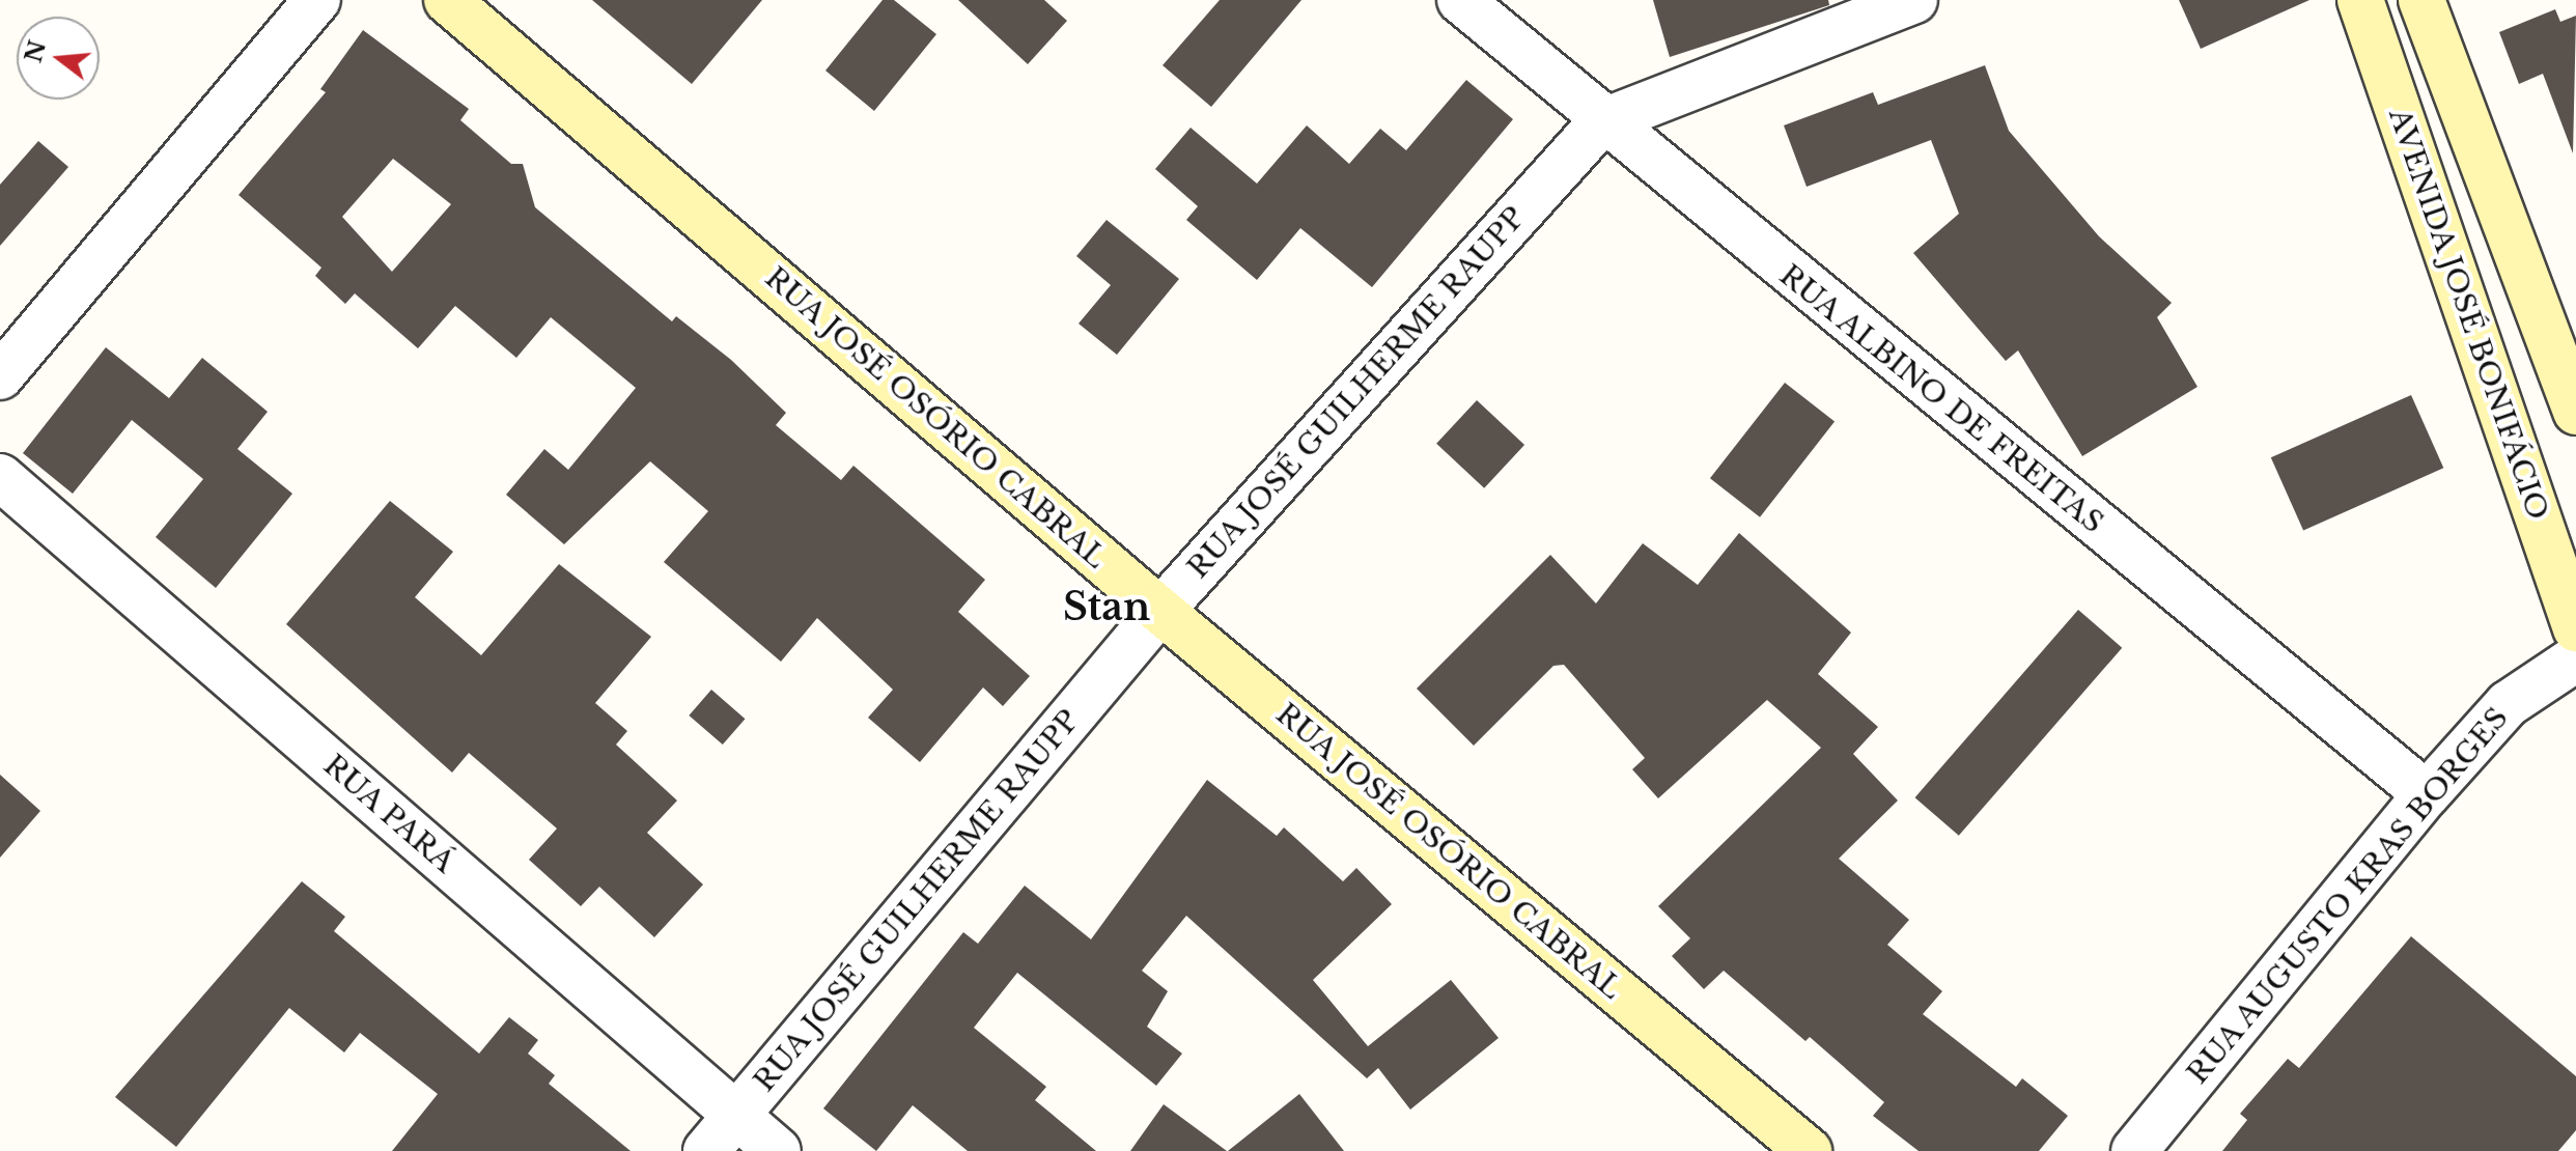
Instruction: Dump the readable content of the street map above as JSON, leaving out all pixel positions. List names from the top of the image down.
{
  "streets": {
    "street": [
      "AVENIDA JOSÉ BONIFÁCIO",
      "RUA JOSÉ GUILHERME RAUPP",
      "RUA ALBINO DE FREITAS",
      "RUA JOSÉ OSÓRIO CABRAL",
      "RUA PARÁ",
      "RUA AUGUSTO KRAS BORGES"
    ]
  },
  "crossings": [
    ["RUA JOSÉ GUILHERME RAUPP", "RUA ALBINO DE FREITAS"],
    ["RUA JOSÉ GUILHERME RAUPP", "RUA JOSÉ OSÓRIO CABRAL"],
    ["RUA JOSÉ GUILHERME RAUPP", "RUA PARÁ"],
    ["RUA ALBINO DE FREITAS", "RUA AUGUSTO KRAS BORGES"]
  ],
  "districts": ["Stan"],
  "north": "left"
}
